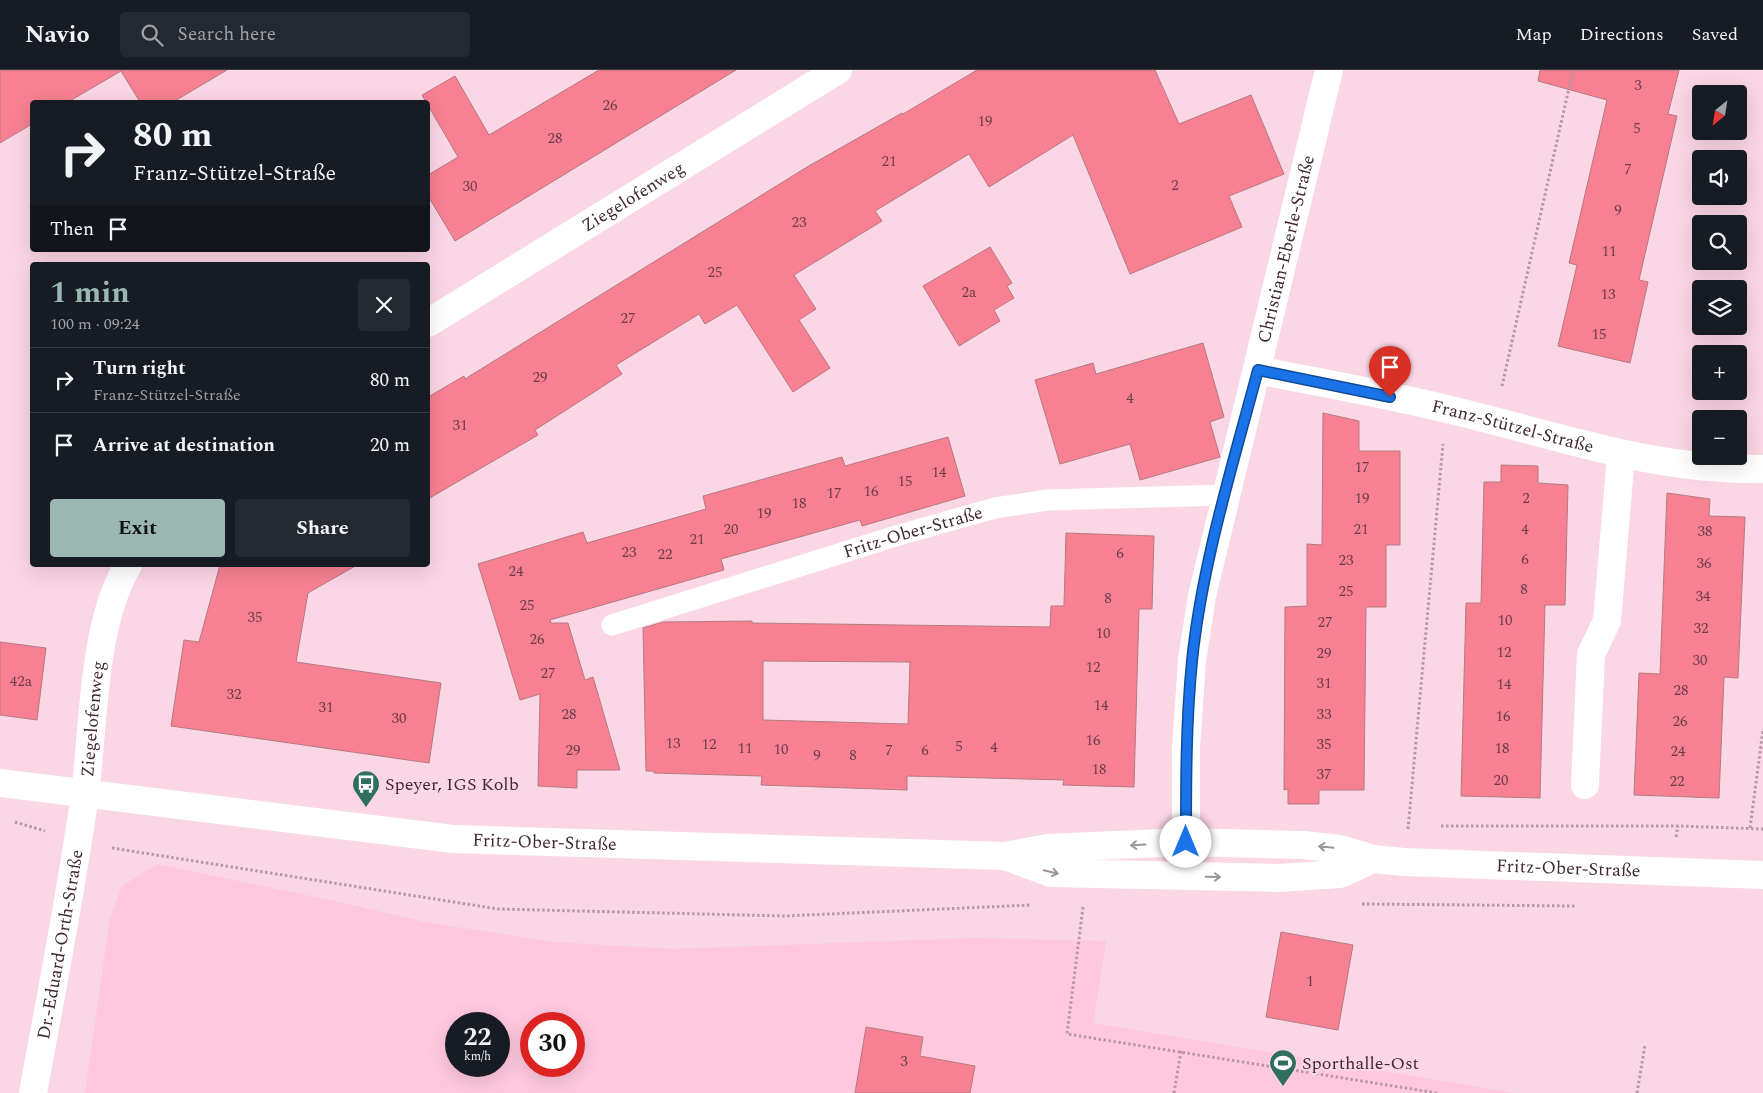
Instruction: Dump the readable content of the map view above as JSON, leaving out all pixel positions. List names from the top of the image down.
{
  "streets": {
    "street": [
      "Ziegelofenweg",
      "Christian-Eberle-Straße",
      "Franz-Stützel-Straße",
      "Fritz-Ober-Straße",
      "Dr.-Eduard-Orth-Straße"
    ]
  },
  "crossings": [
    ["Ziegelofenweg", "Fritz-Ober-Straße"],
    ["Ziegelofenweg", "Dr.-Eduard-Orth-Straße"],
    ["Christian-Eberle-Straße", "Franz-Stützel-Straße"],
    ["Christian-Eberle-Straße", "Fritz-Ober-Straße"],
    ["Fritz-Ober-Straße", "Dr.-Eduard-Orth-Straße"]
  ],
  "places": {
    "bus stop": ["Speyer, IGS Kolb"],
    "sports": ["Sporthalle-Ost"]
  },
  "house_numbers": [
    "3",
    "26",
    "19",
    "5",
    "28",
    "21",
    "7",
    "2",
    "30",
    "9",
    "23",
    "11",
    "25",
    "2a",
    "13",
    "27",
    "15",
    "29",
    "4",
    "31",
    "17",
    "14",
    "15",
    "16",
    "17",
    "19",
    "2",
    "18",
    "19",
    "20",
    "21",
    "4",
    "38",
    "21",
    "23",
    "6",
    "22",
    "6",
    "23",
    "36",
    "24",
    "8",
    "25",
    "34",
    "8",
    "25",
    "35",
    "10",
    "27",
    "32",
    "10",
    "26",
    "12",
    "29",
    "30",
    "12",
    "27",
    "42a",
    "31",
    "14",
    "28",
    "32",
    "14",
    "31",
    "28",
    "33",
    "16",
    "30",
    "26",
    "16",
    "13",
    "12",
    "35",
    "5",
    "4",
    "11",
    "18",
    "10",
    "29",
    "7",
    "6",
    "24",
    "9",
    "8",
    "18",
    "37",
    "20",
    "22",
    "1",
    "3"
  ],
  "north": "bottom left",
  "page": {
    "header": "Navio",
    "search": "Search here",
    "nav": ["Map", "Directions", "Saved"],
    "map_buttons": ["+", "−"],
    "turn": ["80 m", "Franz-Stützel-Straße"],
    "then": "Then",
    "heading": ["1 min", "100 m · 09:24"],
    "list": [
      {
        "name": "Turn right",
        "note": "Franz-Stützel-Straße",
        "value": "80 m"
      },
      {
        "name": "Arrive at destination",
        "value": "20 m"
      }
    ],
    "buttons": ["Exit", "Share"],
    "speed": "22 km/h",
    "limit": "30"
  }
}
